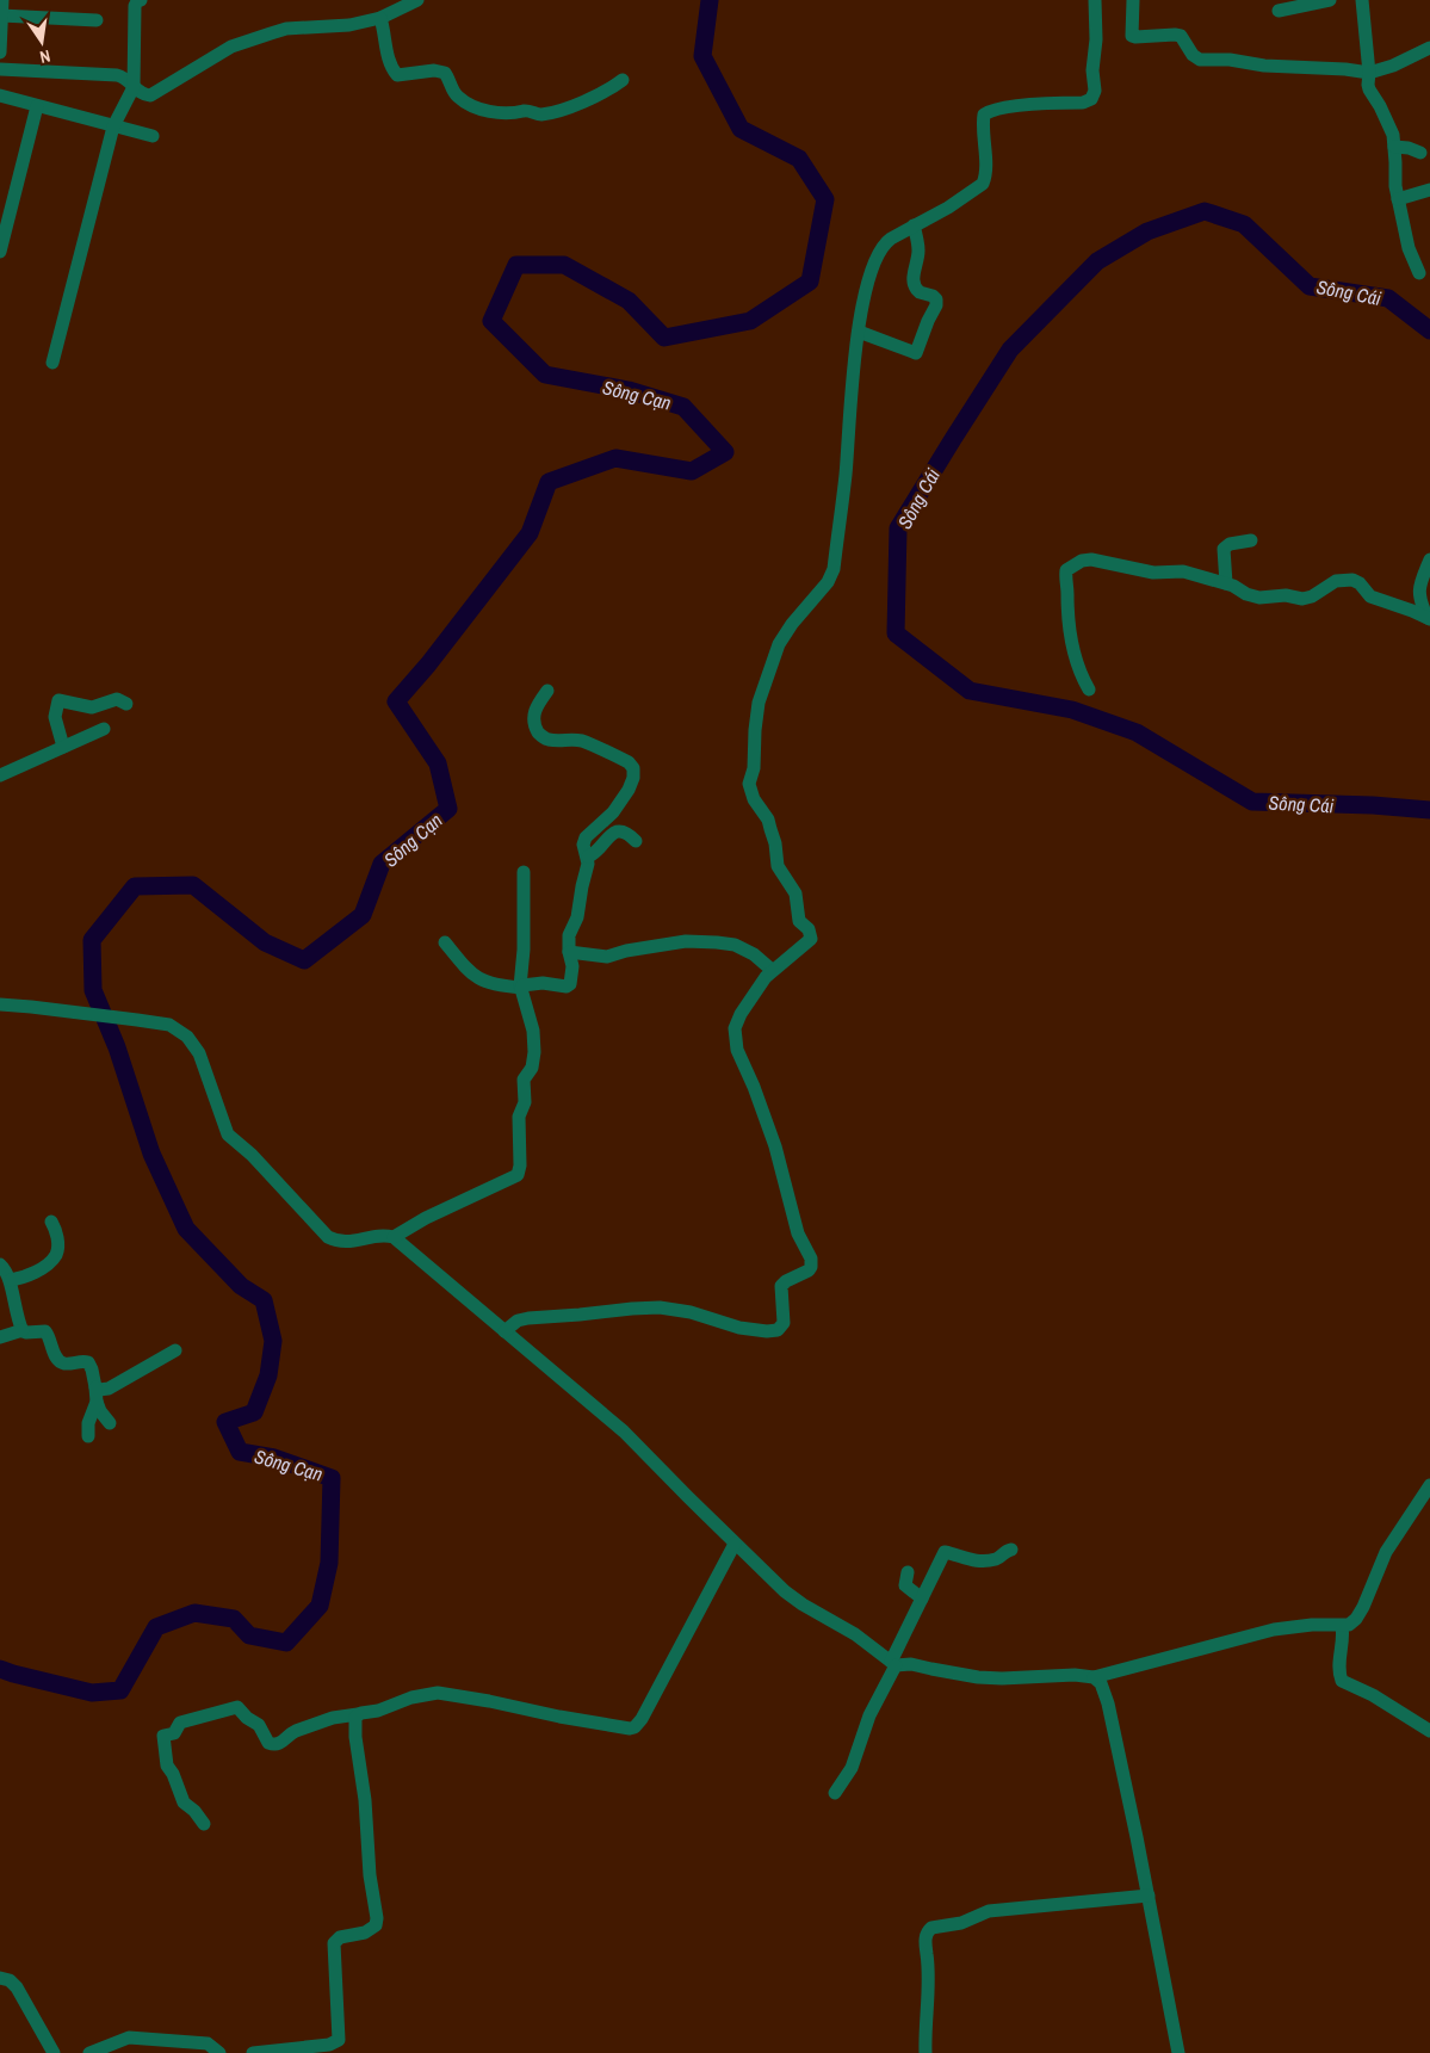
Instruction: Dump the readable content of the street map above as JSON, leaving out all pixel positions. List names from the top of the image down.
{
  "water": ["Sông Cái", "Sông Cạn"],
  "north": "bottom"
}
